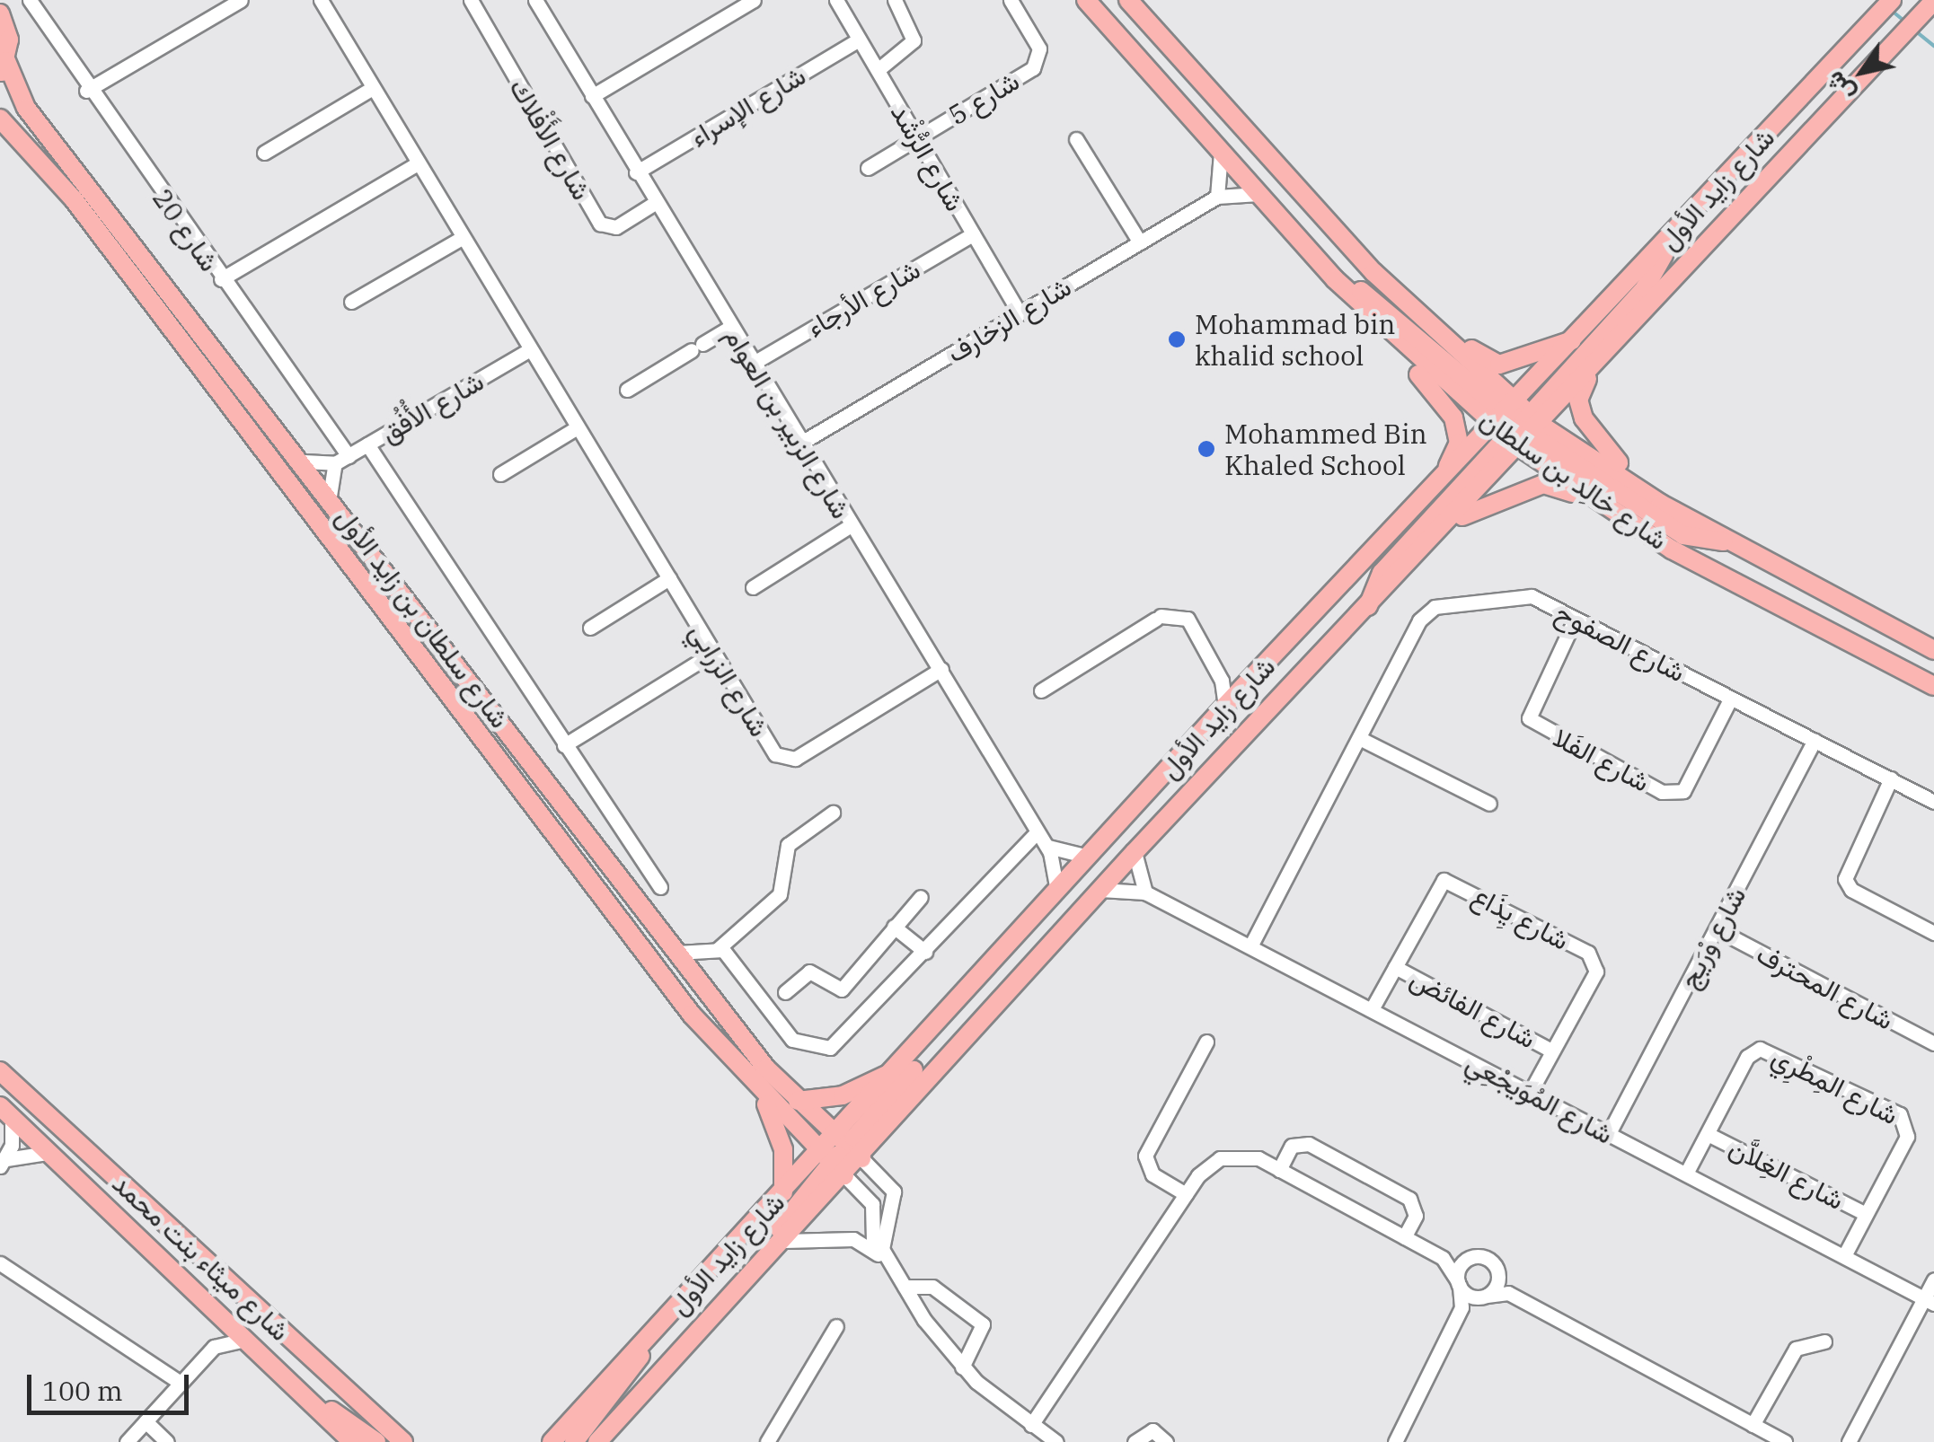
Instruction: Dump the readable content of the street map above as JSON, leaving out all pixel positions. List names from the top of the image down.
{
  "streets": {
    "main road": [
      "شارع زايد الأول",
      "شارع خالِد بن سلطان",
      "شارع سلطان بن زايد الأول",
      "شارع ميثاء بنت محمد"
    ],
    "street": [
      "شارع 5",
      "شارع الإسراء",
      "شارع الأَفْلاك",
      "شارع الرُّشْد",
      "شارع 20",
      "شارع الأرجاء",
      "شارع الزخارف",
      "شارع الأُفُق",
      "شارع الزبير بن العوام",
      "شارع الصفوح",
      "شارع الزرابي",
      "شارع الفَلا",
      "شارع يِذَاع",
      "شارع وْرَيج",
      "شارع المحترف",
      "شارع الفائض",
      "شارع المِطْرِي",
      "شارع المُوَيجْعِي",
      "شارع الغِلاَّن"
    ]
  },
  "crossings": [
    ["شارع 5", "شارع الرُّشْد"],
    ["شارع الإسراء", "شارع الرُّشْد"],
    ["شارع الإسراء", "شارع الزبير بن العوام"],
    ["شارع الأَفْلاك", "شارع الزبير بن العوام"],
    ["شارع الرُّشْد", "شارع الأرجاء"],
    ["شارع الرُّشْد", "شارع الزخارف"],
    ["شارع زايد الأول", "شارع الزبير بن العوام"],
    ["شارع زايد الأول", "شارع خالِد بن سلطان"],
    ["شارع زايد الأول", "شارع سلطان بن زايد الأول"],
    ["شارع زايد الأول", "شارع المُوَيجْعِي"],
    ["شارع 20", "شارع الأُفُق"],
    ["شارع الأرجاء", "شارع الزبير بن العوام"],
    ["شارع الزخارف", "شارع الزبير بن العوام"],
    ["شارع الزخارف", "شارع خالِد بن سلطان"],
    ["شارع الأُفُق", "شارع الزرابي"],
    ["شارع الزبير بن العوام", "شارع الزرابي"],
    ["شارع الصفوح", "شارع الفَلا"],
    ["شارع الصفوح", "شارع وْرَيج"],
    ["شارع الصفوح", "شارع المُوَيجْعِي"],
    ["شارع يِذَاع", "شارع الفائض"],
    ["شارع يِذَاع", "شارع المُوَيجْعِي"],
    ["شارع وْرَيج", "شارع المحترف"],
    ["شارع وْرَيج", "شارع المُوَيجْعِي"],
    ["شارع المِطْرِي", "شارع المُوَيجْعِي"],
    ["شارع المِطْرِي", "شارع الغِلاَّن"]
  ],
  "places": ["Mohammad bin khalid school", "Mohammed Bin Khaled School"],
  "scale_bar": "100 m",
  "north": "bottom left"
}
